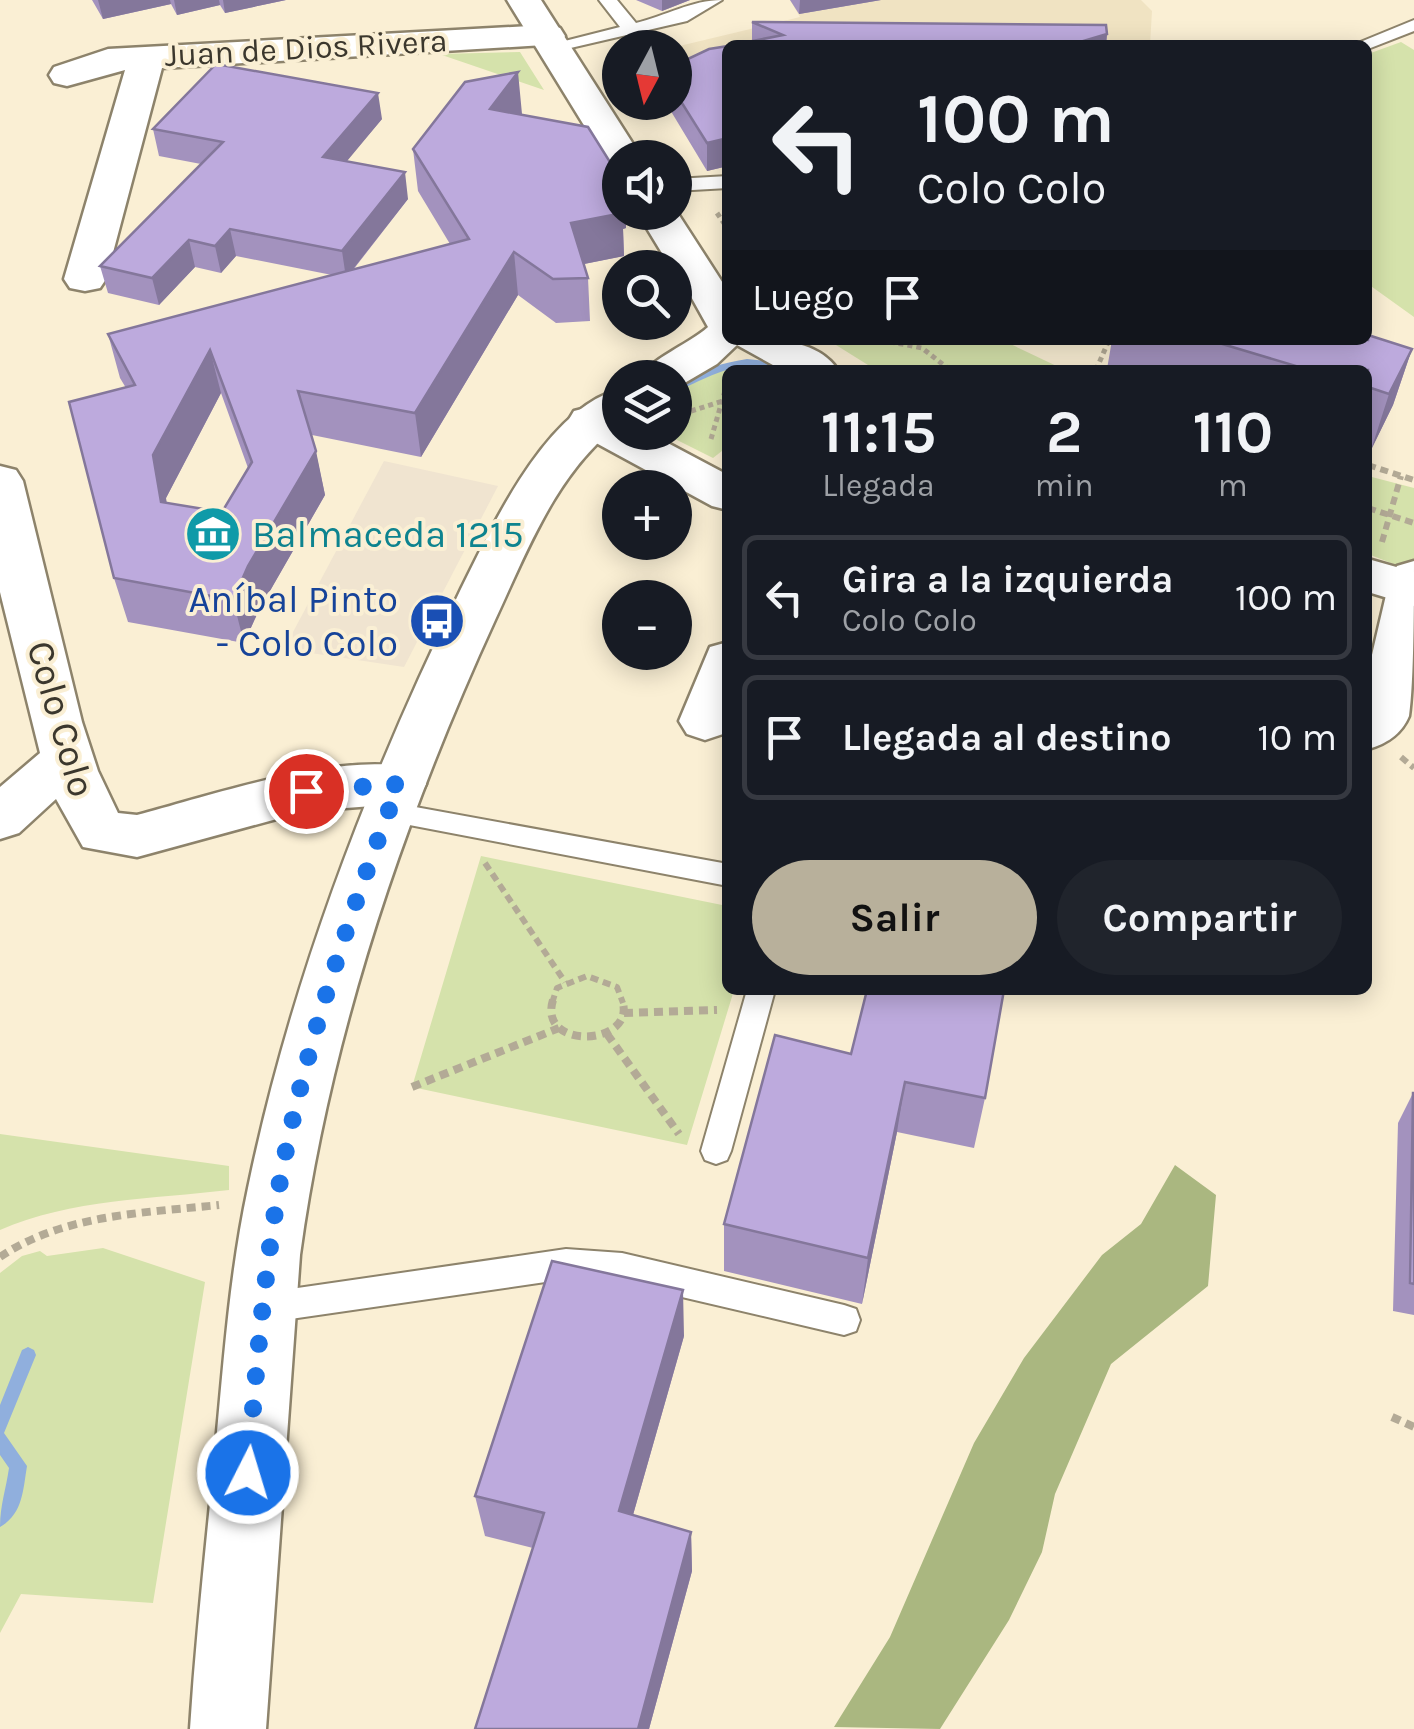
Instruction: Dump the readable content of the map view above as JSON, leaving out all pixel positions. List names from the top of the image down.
{
  "streets": {
    "street": ["Juan de Dios Rivera", "Colo Colo"]
  },
  "places": {
    "museum": ["Balmaceda 1215"],
    "bus stop": ["Aníbal Pinto - Colo Colo"]
  },
  "north": "bottom",
  "page": {
    "map_buttons": ["+", "−"],
    "turn": ["100 m", "Colo Colo"],
    "then": "Luego",
    "eta": [
      "11:15",
      "Llegada",
      "2",
      "min",
      "110",
      "m"
    ],
    "list": [
      {
        "name": "Gira a la izquierda",
        "note": "Colo Colo",
        "value": "100 m"
      },
      {
        "name": "Llegada al destino",
        "value": "10 m"
      }
    ],
    "buttons": ["Salir", "Compartir"]
  }
}
